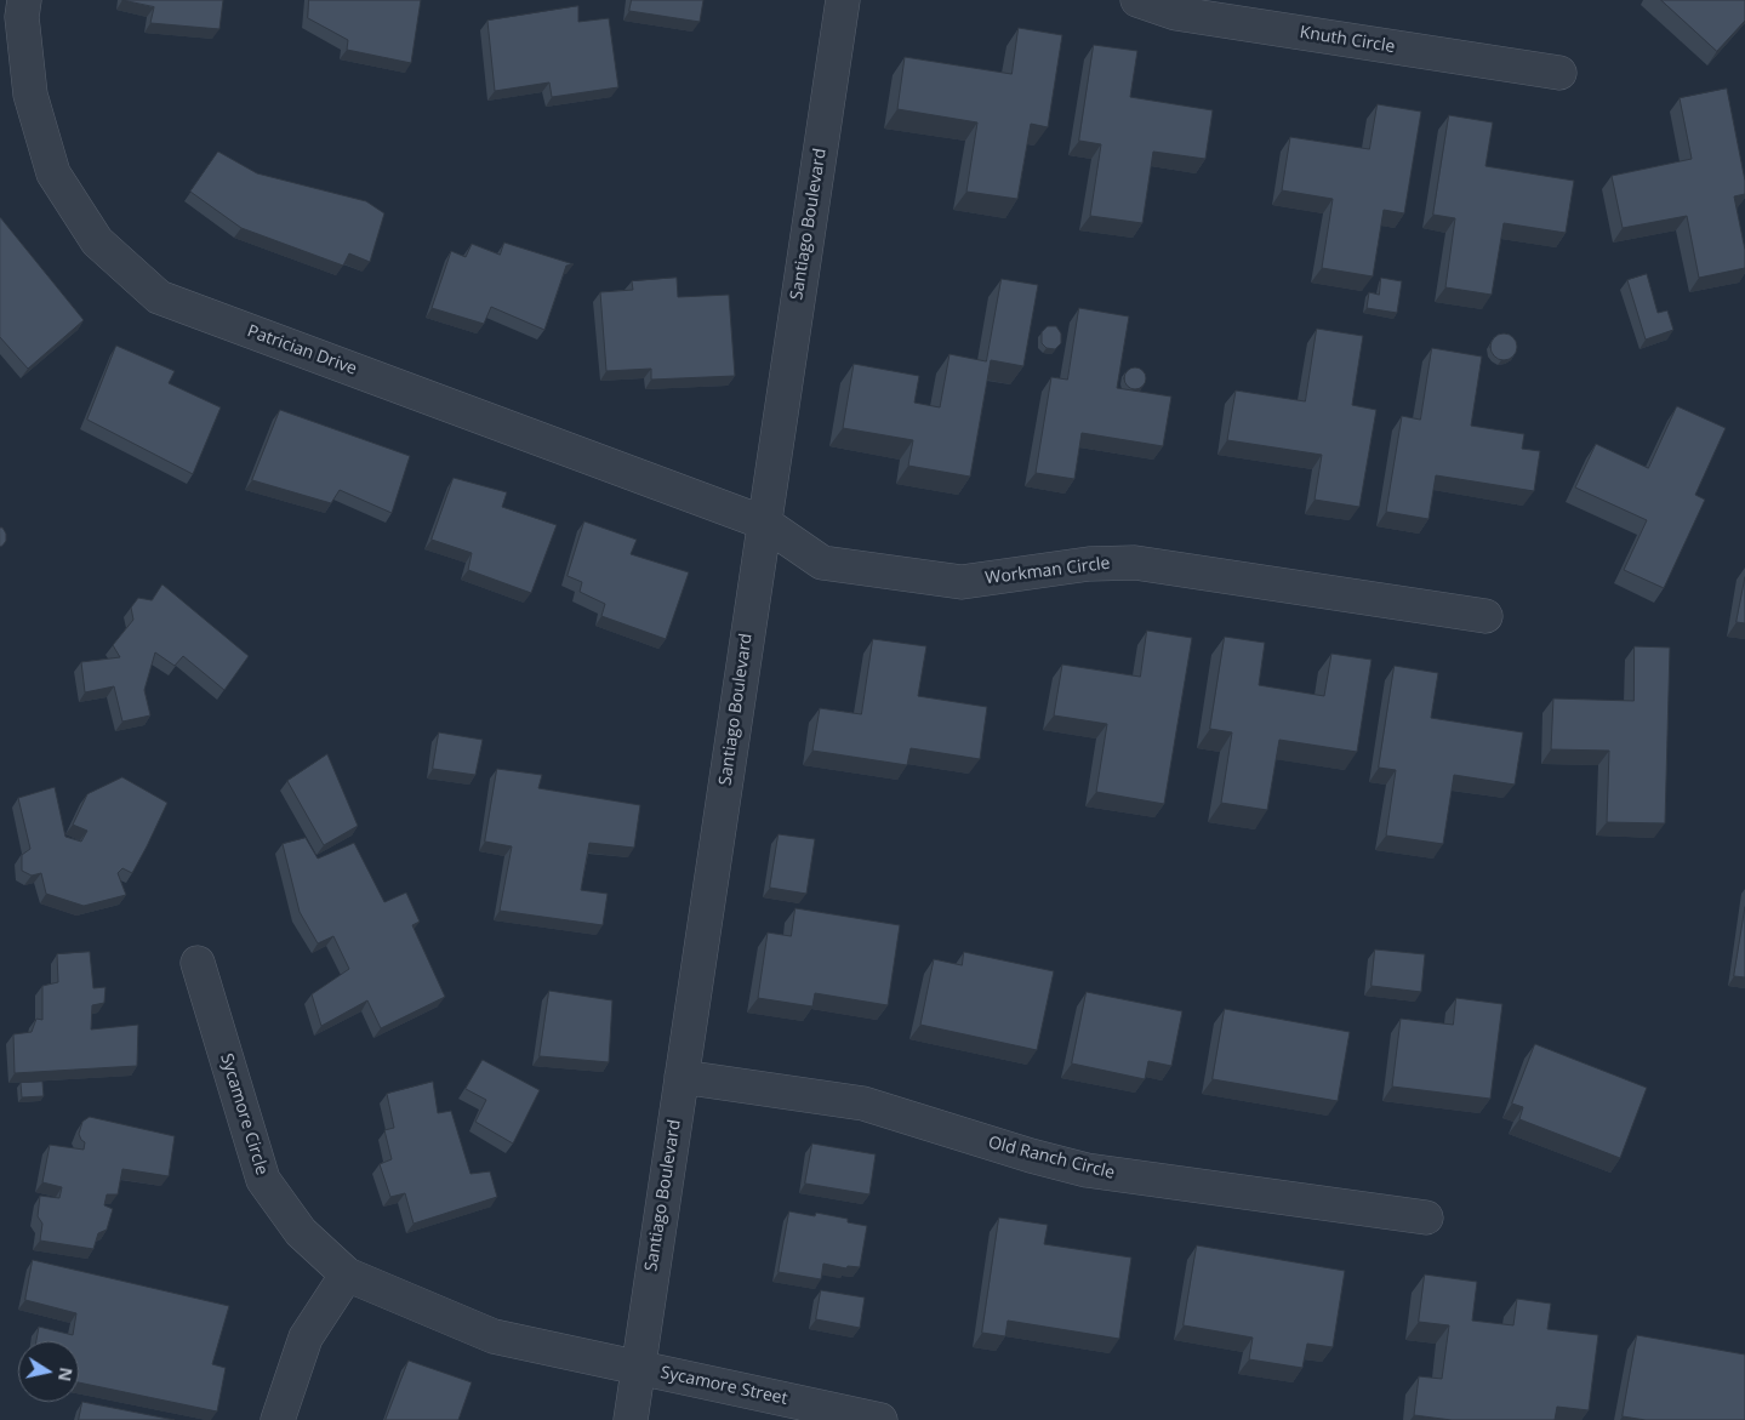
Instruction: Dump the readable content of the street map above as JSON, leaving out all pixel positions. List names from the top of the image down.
{
  "streets": {
    "street": [
      "Knuth Circle",
      "Santiago Boulevard",
      "Patrician Drive",
      "Workman Circle",
      "Sycamore Circle",
      "Old Ranch Circle",
      "Sycamore Street"
    ]
  },
  "crossings": [
    ["Santiago Boulevard", "Patrician Drive"],
    ["Santiago Boulevard", "Workman Circle"],
    ["Santiago Boulevard", "Sycamore Circle"],
    ["Santiago Boulevard", "Old Ranch Circle"],
    ["Santiago Boulevard", "Sycamore Street"],
    ["Patrician Drive", "Workman Circle"],
    ["Sycamore Circle", "Sycamore Street"]
  ],
  "north": "right"
}
